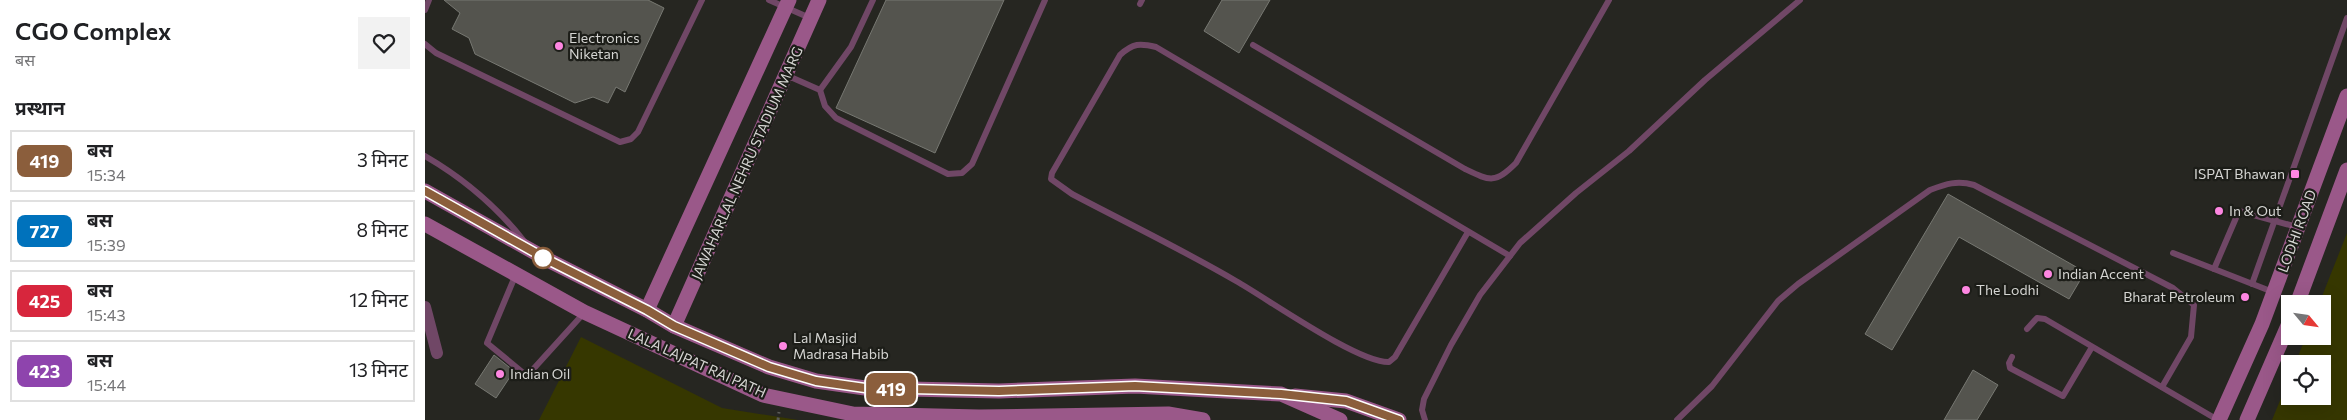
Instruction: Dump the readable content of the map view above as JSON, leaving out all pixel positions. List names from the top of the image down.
{
  "streets": {
    "main road": ["JAWAHARLAL NEHRU STADIUM MARG", "LODHI ROAD", "LALA LAJPAT RAI PATH"]
  },
  "crossings": [
    ["JAWAHARLAL NEHRU STADIUM MARG", "LALA LAJPAT RAI PATH"]
  ],
  "places": {
    "other": [
      "Electronics Niketan",
      "In & Out",
      "Indian Accent",
      "The Lodhi",
      "Bharat Petroleum",
      "Lal Masjid Madrasa Habib",
      "Indian Oil"
    ],
    "transit": ["ISPAT Bhawan"]
  },
  "lines": ["bus line 419"],
  "north": "bottom right",
  "page": {
    "heading": [
      ["CGO Complex", "बस"],
      "प्रस्थान"
    ],
    "on_map": "419",
    "list": [
      {
        "mark": "419",
        "name": "बस",
        "note": "15:34",
        "value": "3 मिनट"
      },
      {
        "mark": "727",
        "name": "बस",
        "note": "15:39",
        "value": "8 मिनट"
      },
      {
        "mark": "425",
        "name": "बस",
        "note": "15:43",
        "value": "12 मिनट"
      },
      {
        "mark": "423",
        "name": "बस",
        "note": "15:44",
        "value": "13 मिनट"
      }
    ]
  }
}
